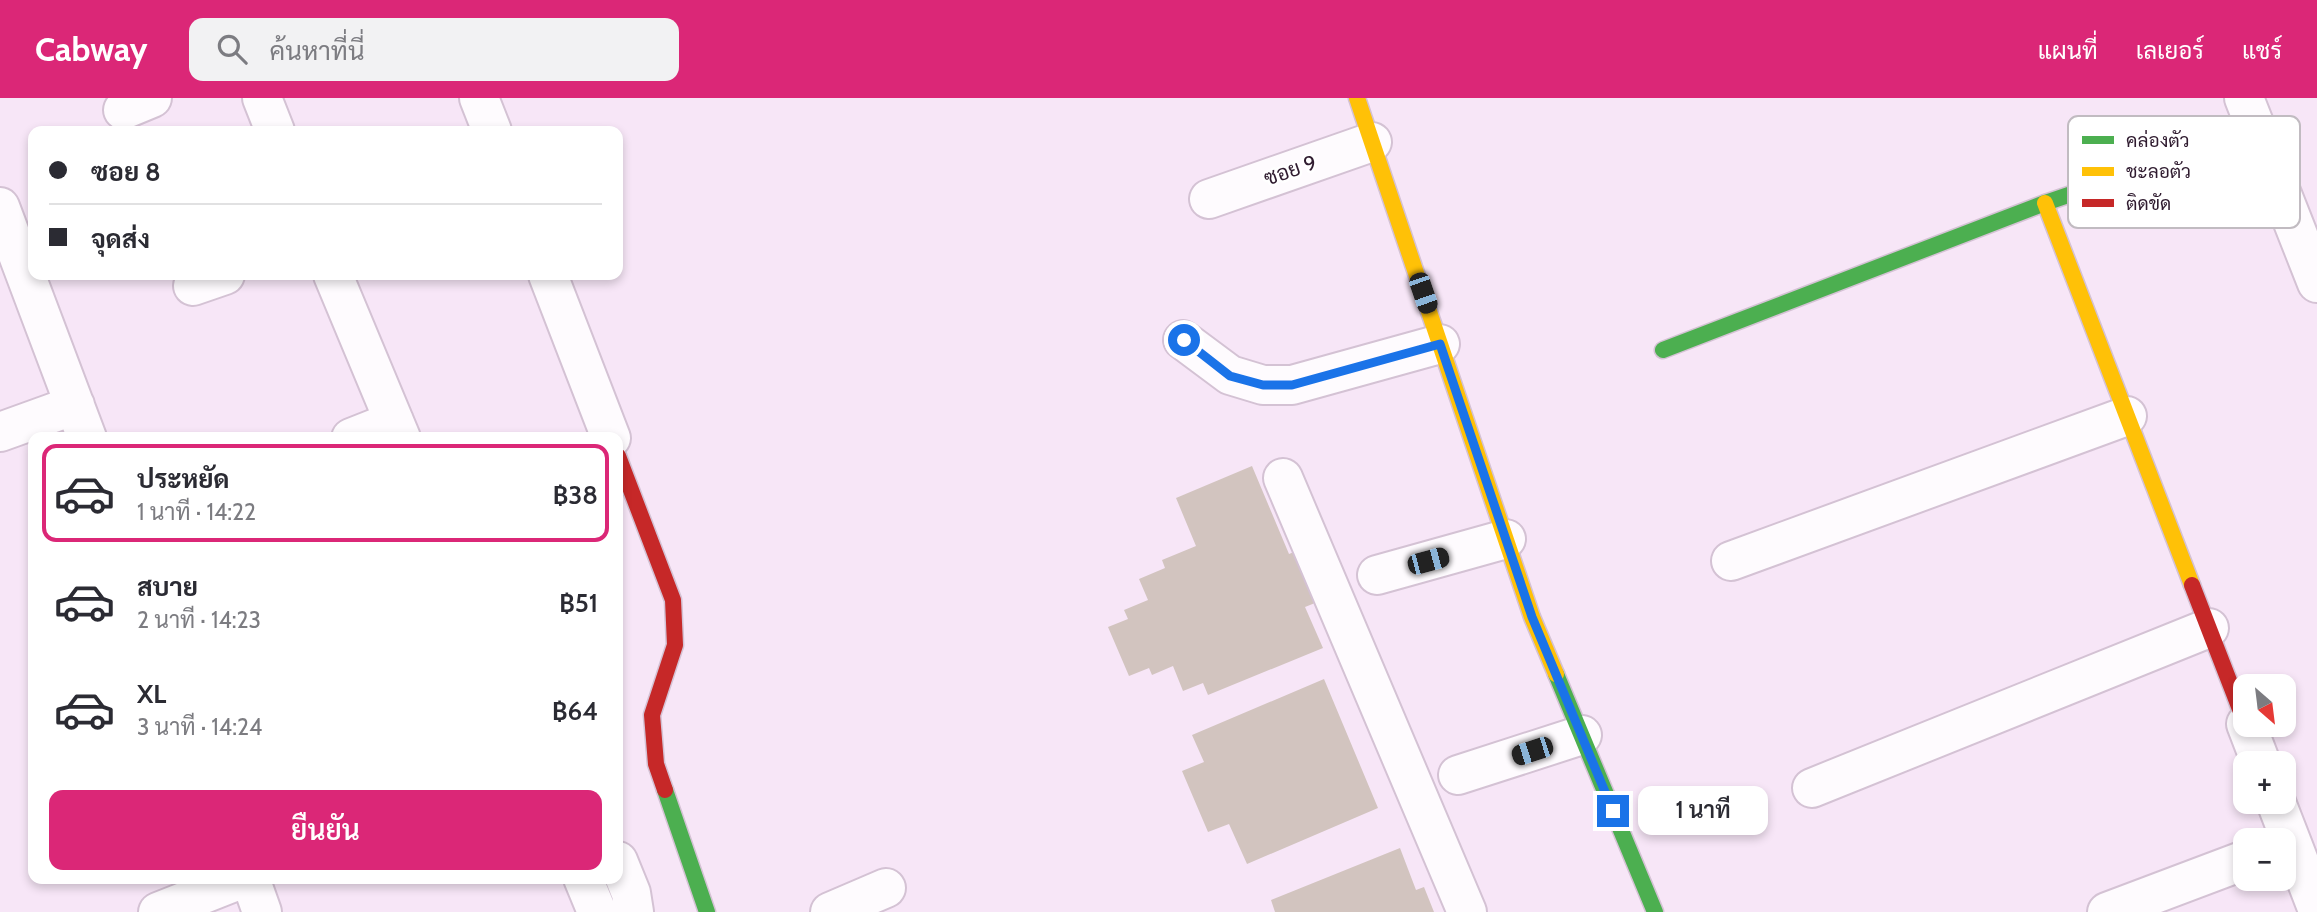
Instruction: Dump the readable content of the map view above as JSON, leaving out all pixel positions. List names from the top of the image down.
{
  "streets": {
    "street": ["ซอย 9"]
  },
  "legend": ["คล่องตัว", "ชะลอตัว", "ติดขัด"],
  "north": "bottom right",
  "page": {
    "header": "Cabway",
    "search": "ค้นหาที่นี่",
    "nav": ["แผนที่", "เลเยอร์", "แชร์"],
    "banner": ["ซอย 8", "จุดส่ง"],
    "list": [
      {
        "name": "ประหยัด",
        "note": "1 นาที · 14:22",
        "value": "฿38"
      },
      {
        "name": "สบาย",
        "note": "2 นาที · 14:23",
        "value": "฿51"
      },
      {
        "name": "XL",
        "note": "3 นาที · 14:24",
        "value": "฿64"
      }
    ],
    "map_buttons": ["+", "−"],
    "buttons": "ยืนยัน",
    "bubble": "1 นาที"
  }
}
